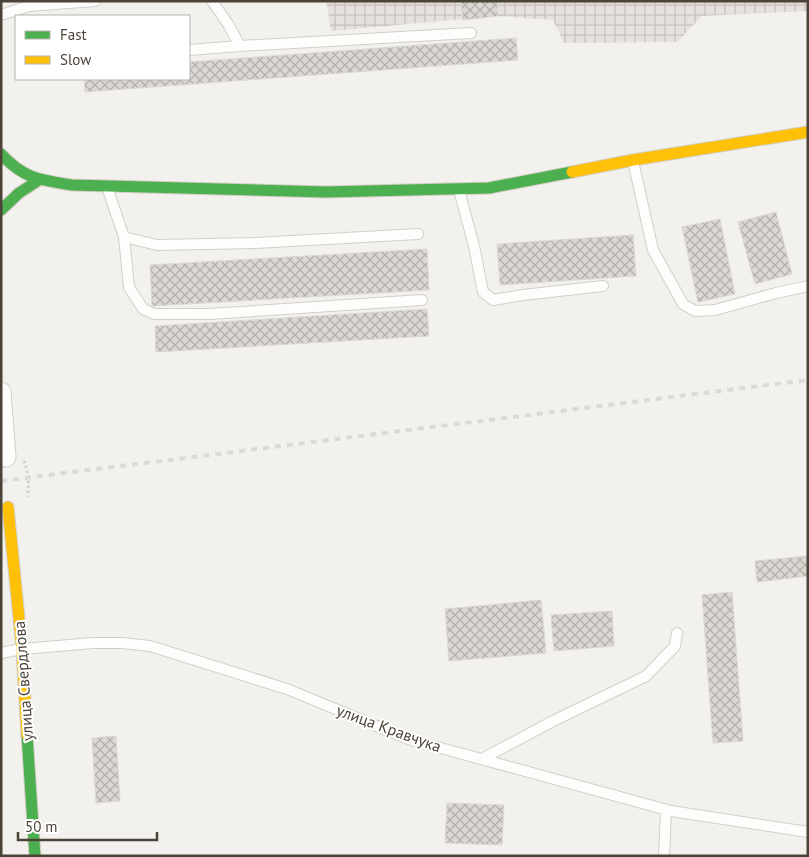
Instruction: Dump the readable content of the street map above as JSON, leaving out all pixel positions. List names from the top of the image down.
{
  "streets": {
    "main road": ["улица Свердлова"],
    "lane": ["улица Кравчука"]
  },
  "crossings": [
    ["улица Свердлова", "улица Кравчука"]
  ],
  "legend": ["Fast", "Slow"],
  "scale_bar": "50 m"
}
